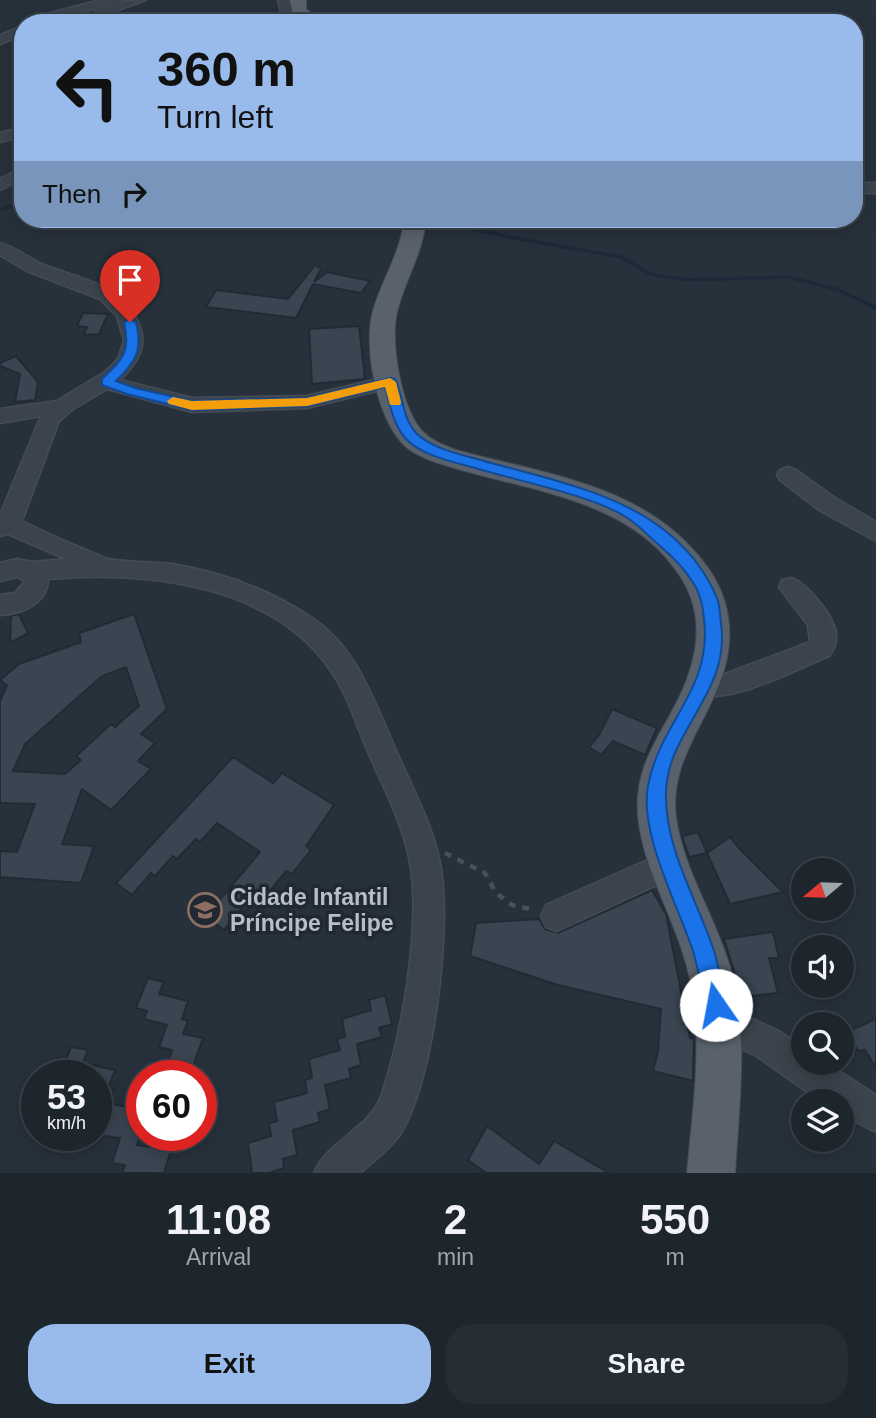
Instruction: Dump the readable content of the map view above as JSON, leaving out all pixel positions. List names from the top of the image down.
{
  "places": {
    "school or university": ["Cidade Infantil Príncipe Felipe"]
  },
  "north": "left",
  "page": {
    "turn": ["360 m", "Turn left"],
    "then": "Then",
    "speed": "53 km/h",
    "limit": "60",
    "eta": [
      "11:08",
      "Arrival",
      "2",
      "min",
      "550",
      "m"
    ],
    "buttons": ["Exit", "Share"]
  }
}
